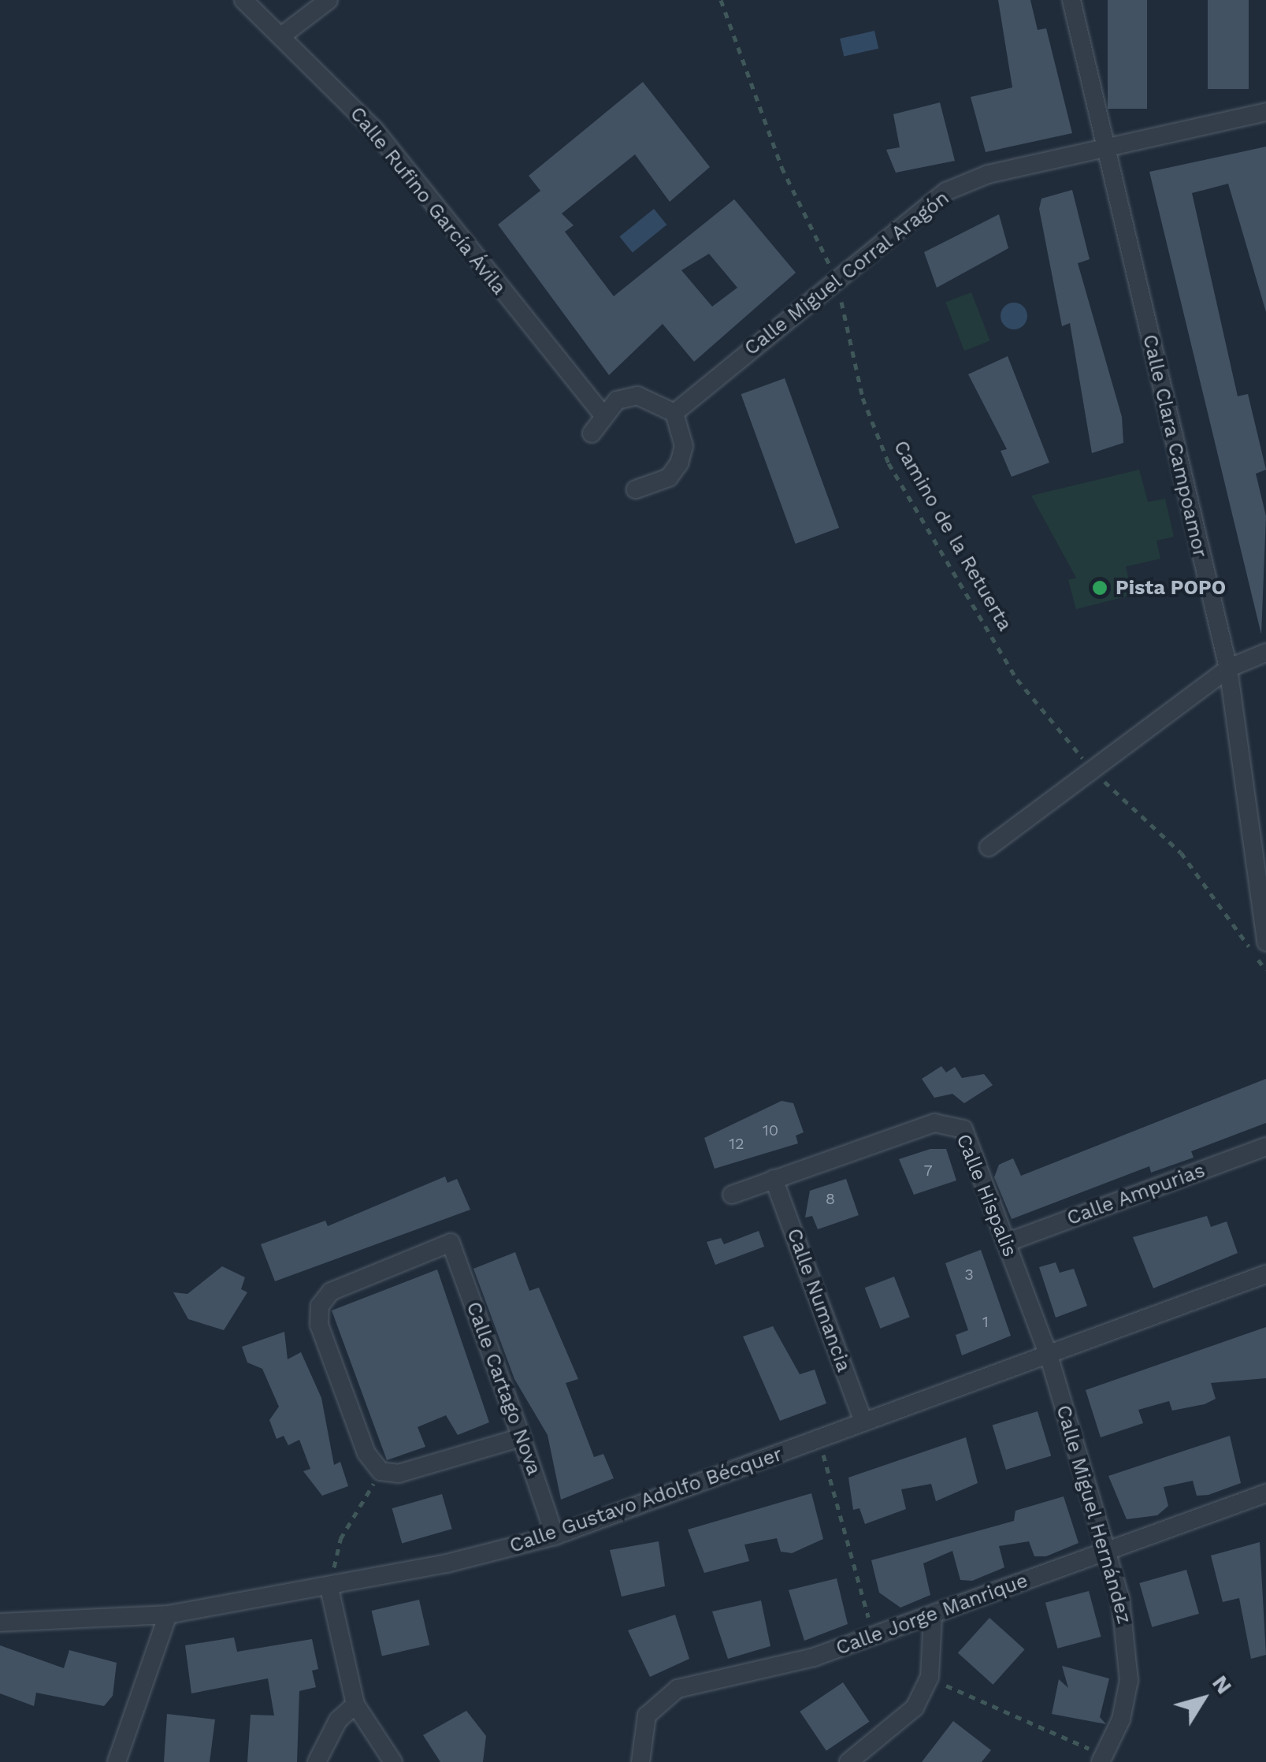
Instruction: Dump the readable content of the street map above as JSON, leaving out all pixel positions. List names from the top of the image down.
{
  "streets": {
    "street": [
      "Calle Rufino García Ávila",
      "Calle Miguel Corral Aragón",
      "Calle Clara Campoamor",
      "Calle Ampurias",
      "Calle Hispalis",
      "Calle Numancia",
      "Calle Cartago Nova",
      "Calle Gustavo Adolfo Bécquer",
      "Calle Miguel Hernández",
      "Calle Jorge Manrique"
    ],
    "path": ["Camino de la Retuerta"]
  },
  "crossings": [
    ["Calle Miguel Corral Aragón", "Calle Clara Campoamor"],
    ["Calle Miguel Corral Aragón", "Camino de la Retuerta"],
    ["Calle Ampurias", "Calle Hispalis"],
    ["Calle Hispalis", "Calle Numancia"],
    ["Calle Hispalis", "Calle Gustavo Adolfo Bécquer"],
    ["Calle Hispalis", "Calle Miguel Hernández"],
    ["Calle Numancia", "Calle Gustavo Adolfo Bécquer"],
    ["Calle Cartago Nova", "Calle Gustavo Adolfo Bécquer"],
    ["Calle Gustavo Adolfo Bécquer", "Calle Miguel Hernández"],
    ["Calle Miguel Hernández", "Calle Jorge Manrique"]
  ],
  "places": ["Pista POPO"],
  "house_numbers": [
    "10",
    "12",
    "7",
    "8",
    "3",
    "1"
  ],
  "north": "top right"
}
